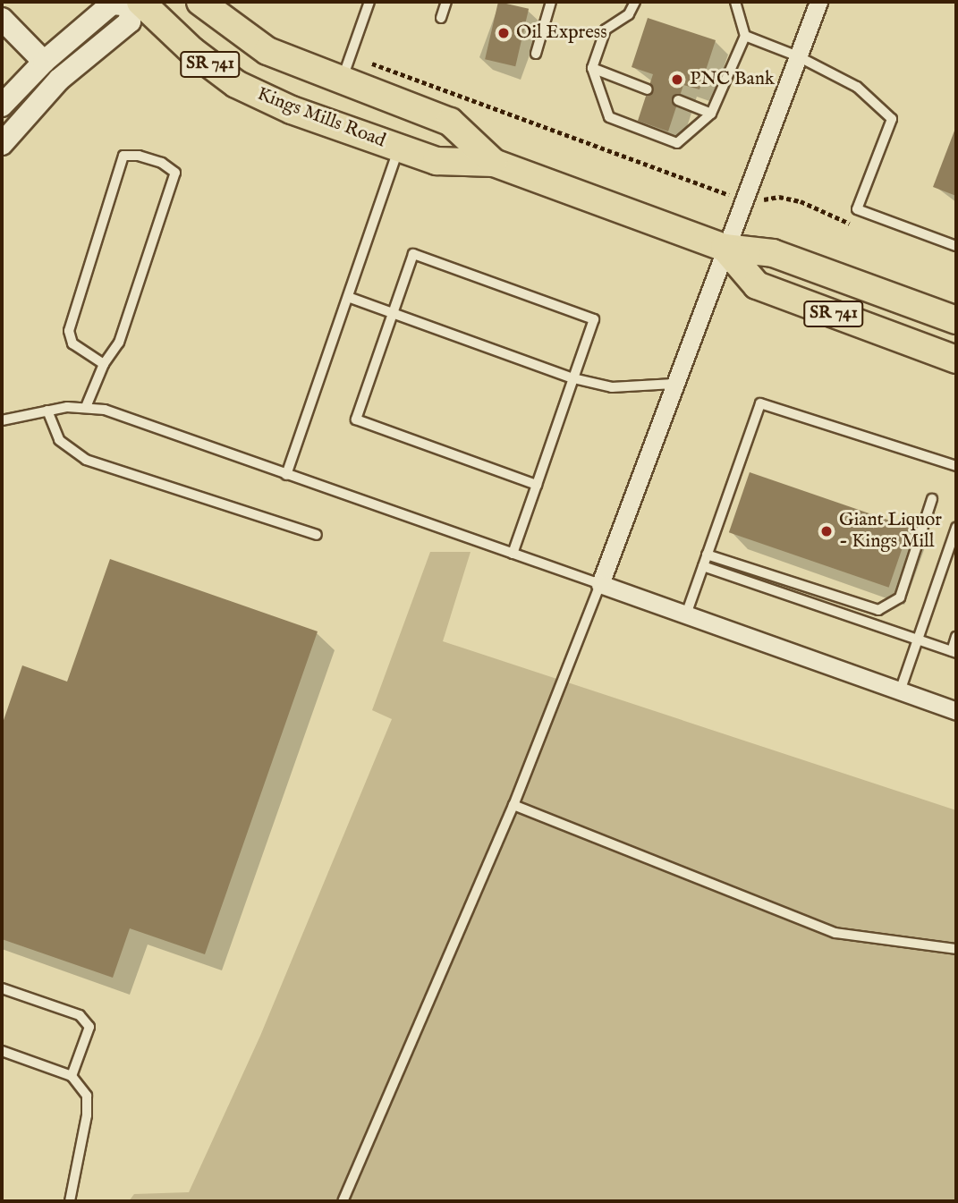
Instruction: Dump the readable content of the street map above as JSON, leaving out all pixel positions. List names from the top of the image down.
{
  "streets": {
    "main road": ["SR 741", "Kings Mills Road"]
  },
  "places": ["Oil Express", "PNC Bank", "Giant Liquor - Kings Mill"]
}
